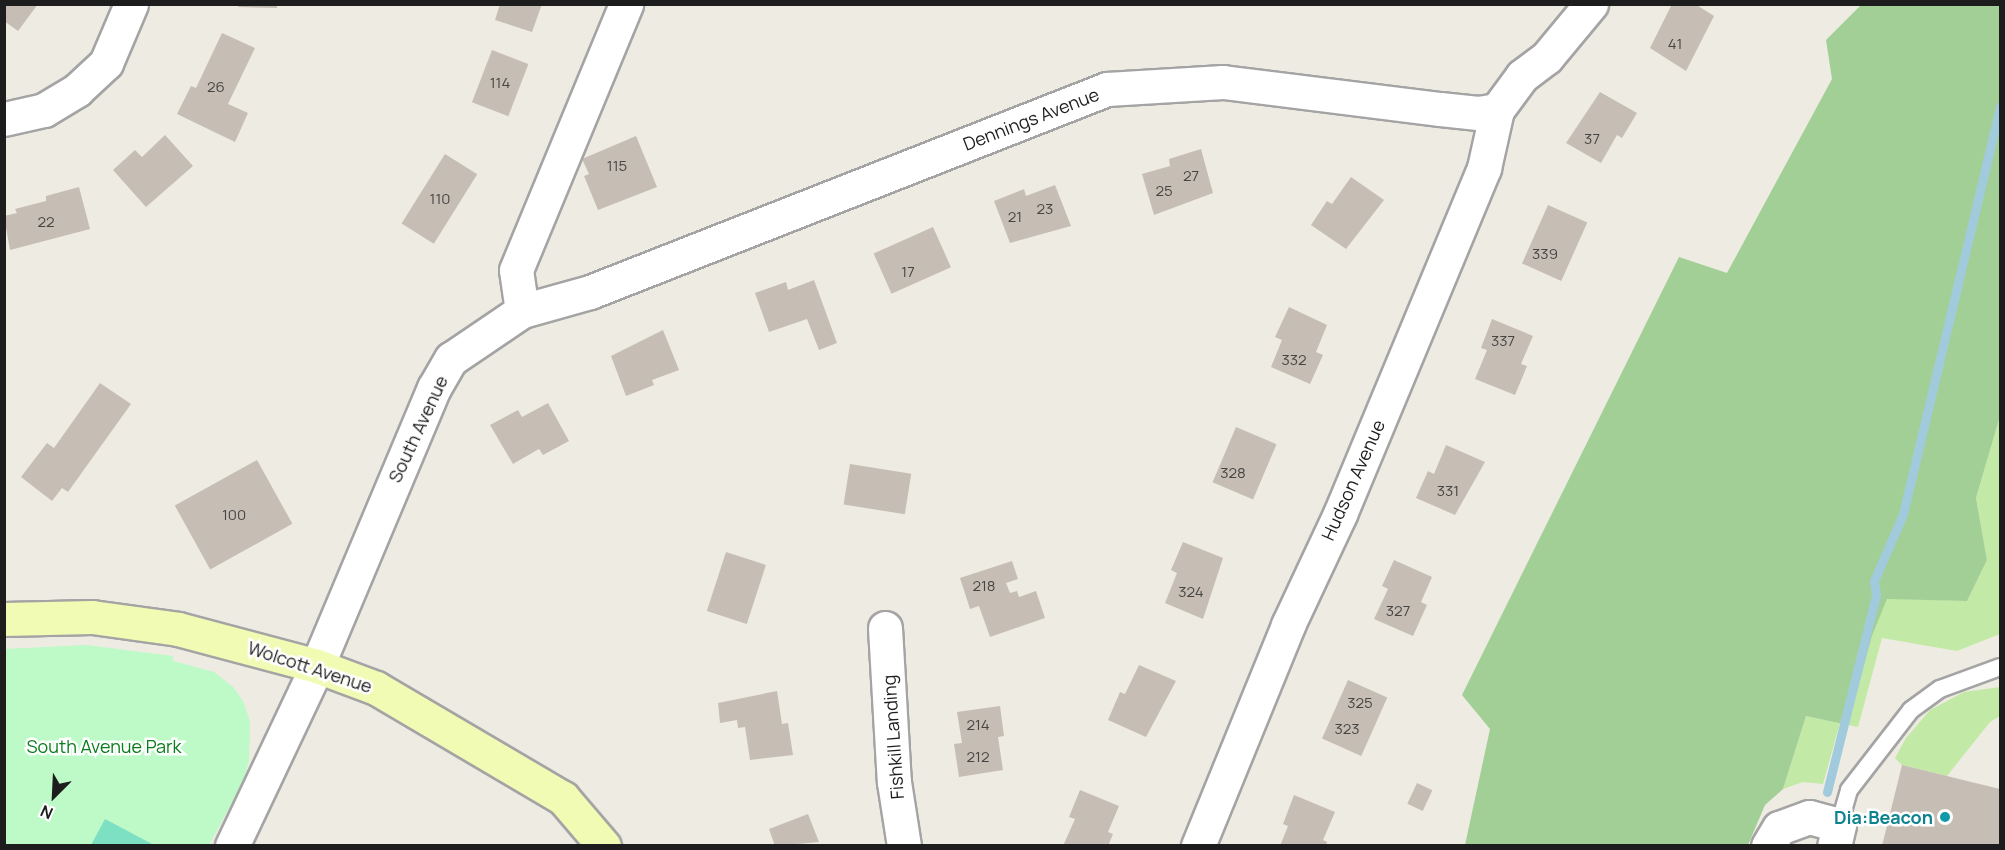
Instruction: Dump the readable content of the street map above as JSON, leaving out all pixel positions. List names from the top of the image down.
{
  "streets": {
    "main road": ["Wolcott Avenue"],
    "street": [
      "Dennings Avenue",
      "South Avenue",
      "Hudson Avenue",
      "Fishkill Landing"
    ]
  },
  "crossings": [
    ["Dennings Avenue", "South Avenue"],
    ["Dennings Avenue", "Hudson Avenue"],
    ["South Avenue", "Wolcott Avenue"]
  ],
  "parks": ["South Avenue Park"],
  "places": ["Dia:Beacon"],
  "house_numbers": [
    "41",
    "114",
    "26",
    "37",
    "115",
    "27",
    "25",
    "110",
    "23",
    "21",
    "22",
    "339",
    "17",
    "337",
    "332",
    "328",
    "331",
    "100",
    "218",
    "324",
    "327",
    "325",
    "214",
    "323",
    "212"
  ],
  "north": "bottom left"
}
